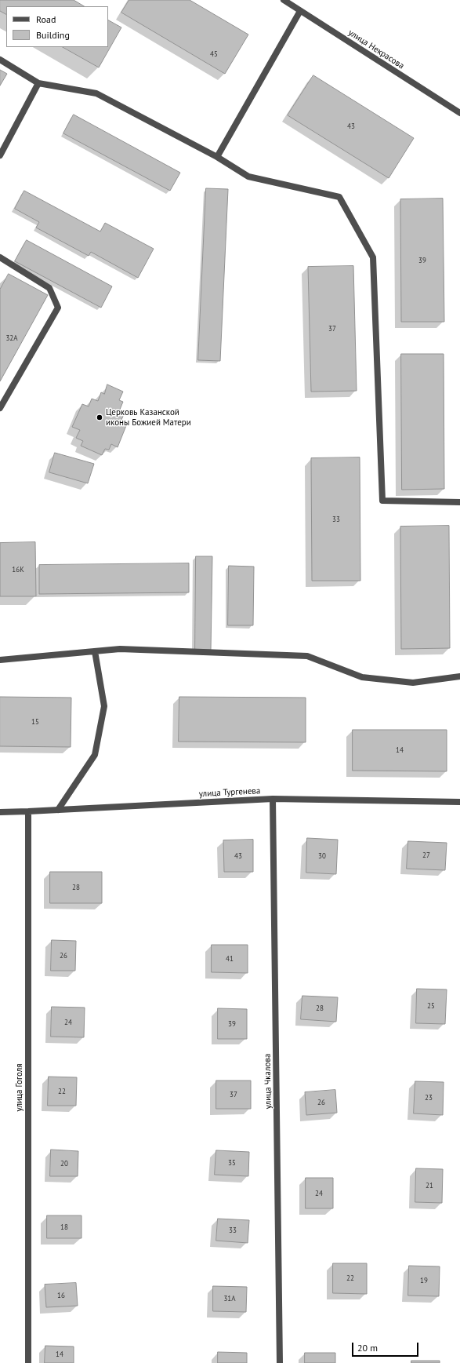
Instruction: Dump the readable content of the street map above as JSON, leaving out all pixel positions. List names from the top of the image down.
{
  "streets": {
    "street": [
      "улица Некрасова",
      "улица Тургенева",
      "улица Чкалова",
      "улица Гоголя"
    ]
  },
  "crossings": [
    ["улица Тургенева", "улица Чкалова"],
    ["улица Тургенева", "улица Гоголя"]
  ],
  "places": ["Церковь Казанской иконы Божией Матери"],
  "house_numbers": [
    "45",
    "43",
    "39",
    "37",
    "32А",
    "33",
    "16К",
    "15",
    "14",
    "27",
    "43",
    "30",
    "28",
    "26",
    "41",
    "25",
    "28",
    "24",
    "39",
    "22",
    "37",
    "23",
    "26",
    "35",
    "20",
    "21",
    "24",
    "18",
    "33",
    "22",
    "19",
    "16",
    "31А",
    "14"
  ],
  "legend": ["Road", "Building"],
  "scale_bar": "20 m"
}
